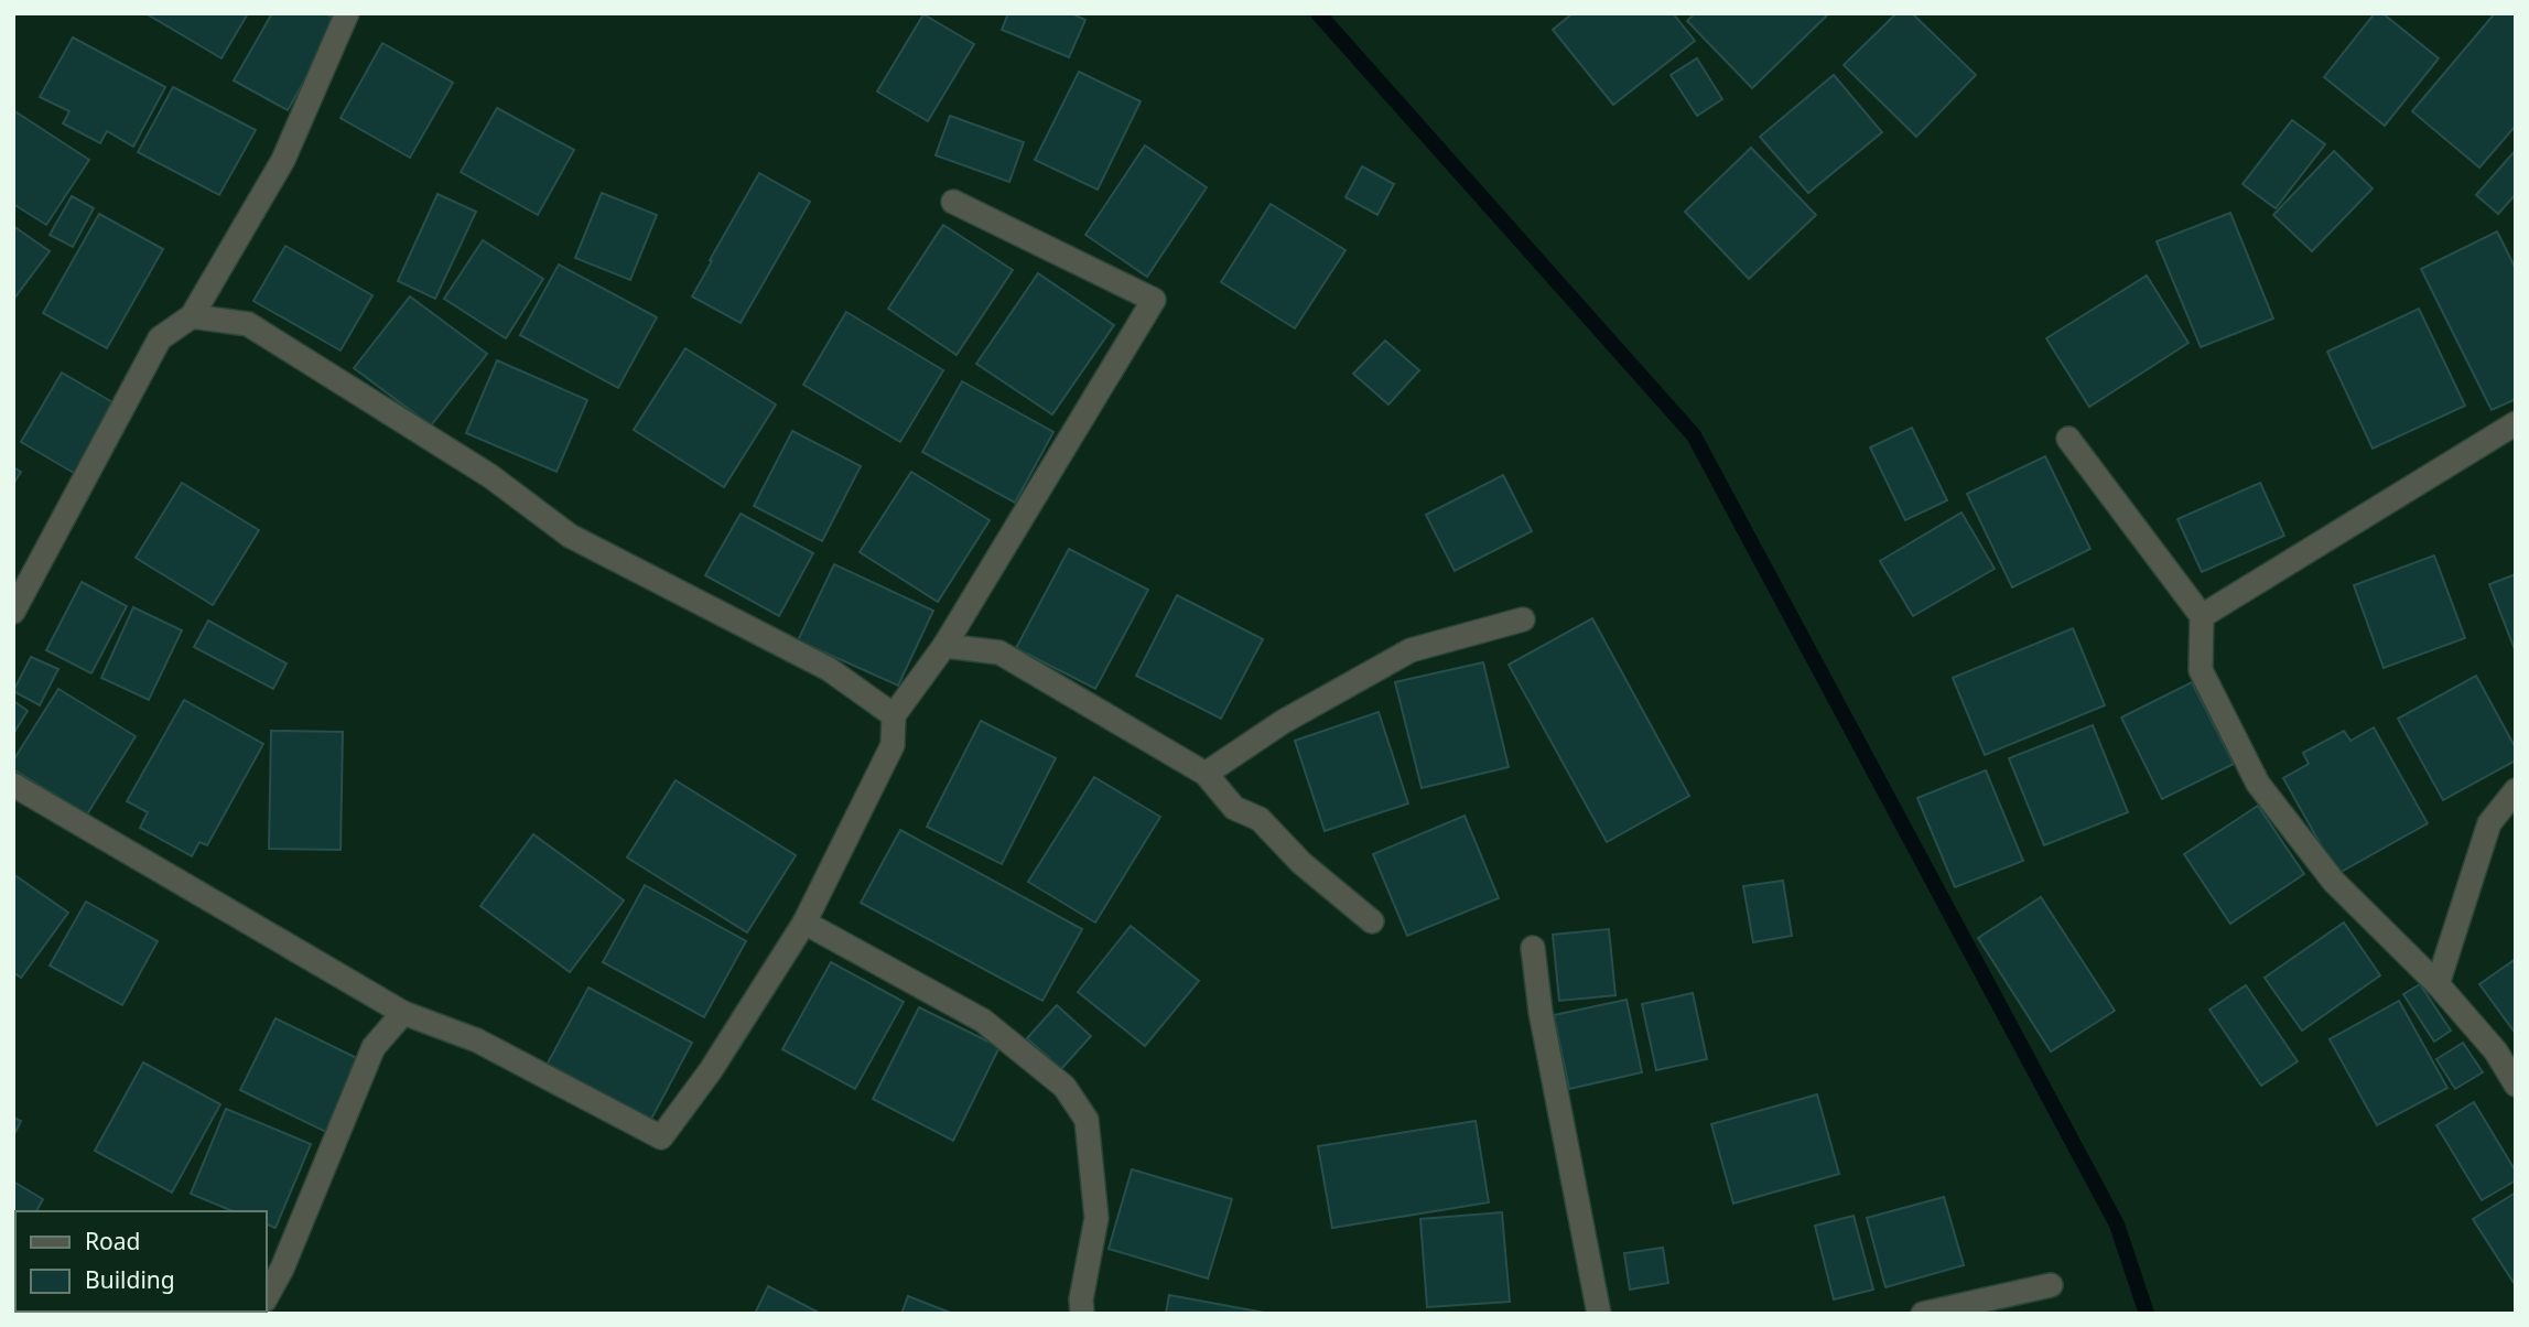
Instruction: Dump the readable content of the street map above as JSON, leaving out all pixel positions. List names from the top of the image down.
{
  "legend": ["Road", "Building"]
}
